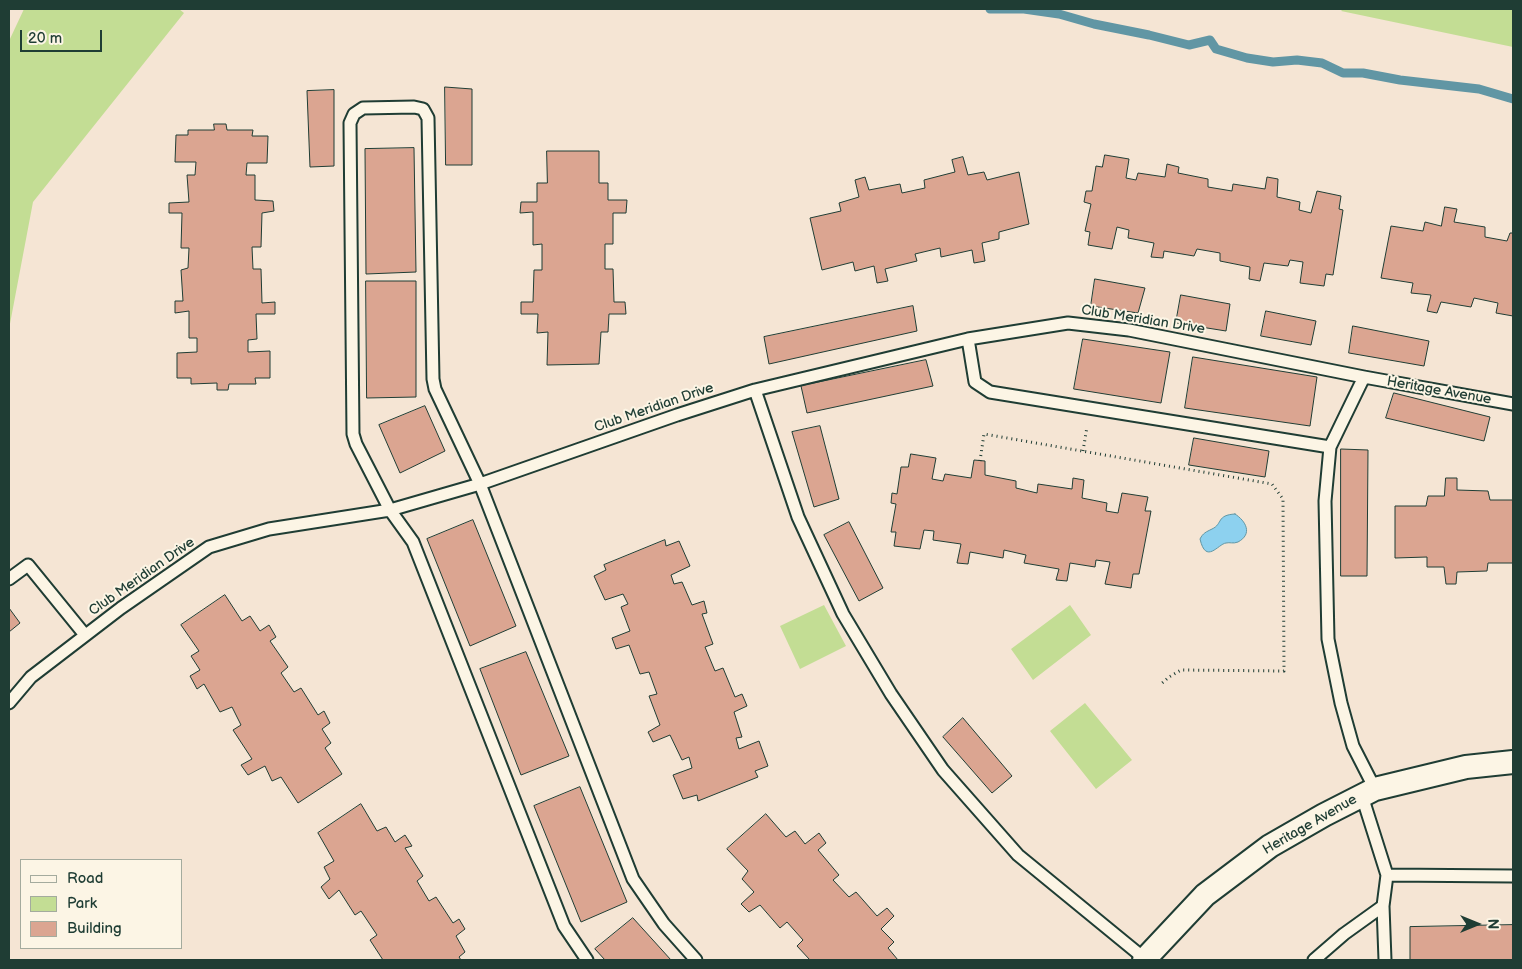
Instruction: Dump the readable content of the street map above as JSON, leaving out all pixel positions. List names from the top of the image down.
{
  "streets": {
    "street": ["Heritage Avenue"],
    "lane": ["Club Meridian Drive"]
  },
  "crossings": [
    ["Club Meridian Drive", "Heritage Avenue"]
  ],
  "legend": ["Road", "Park", "Building"],
  "scale_bar": "20 m",
  "north": "right"
}
